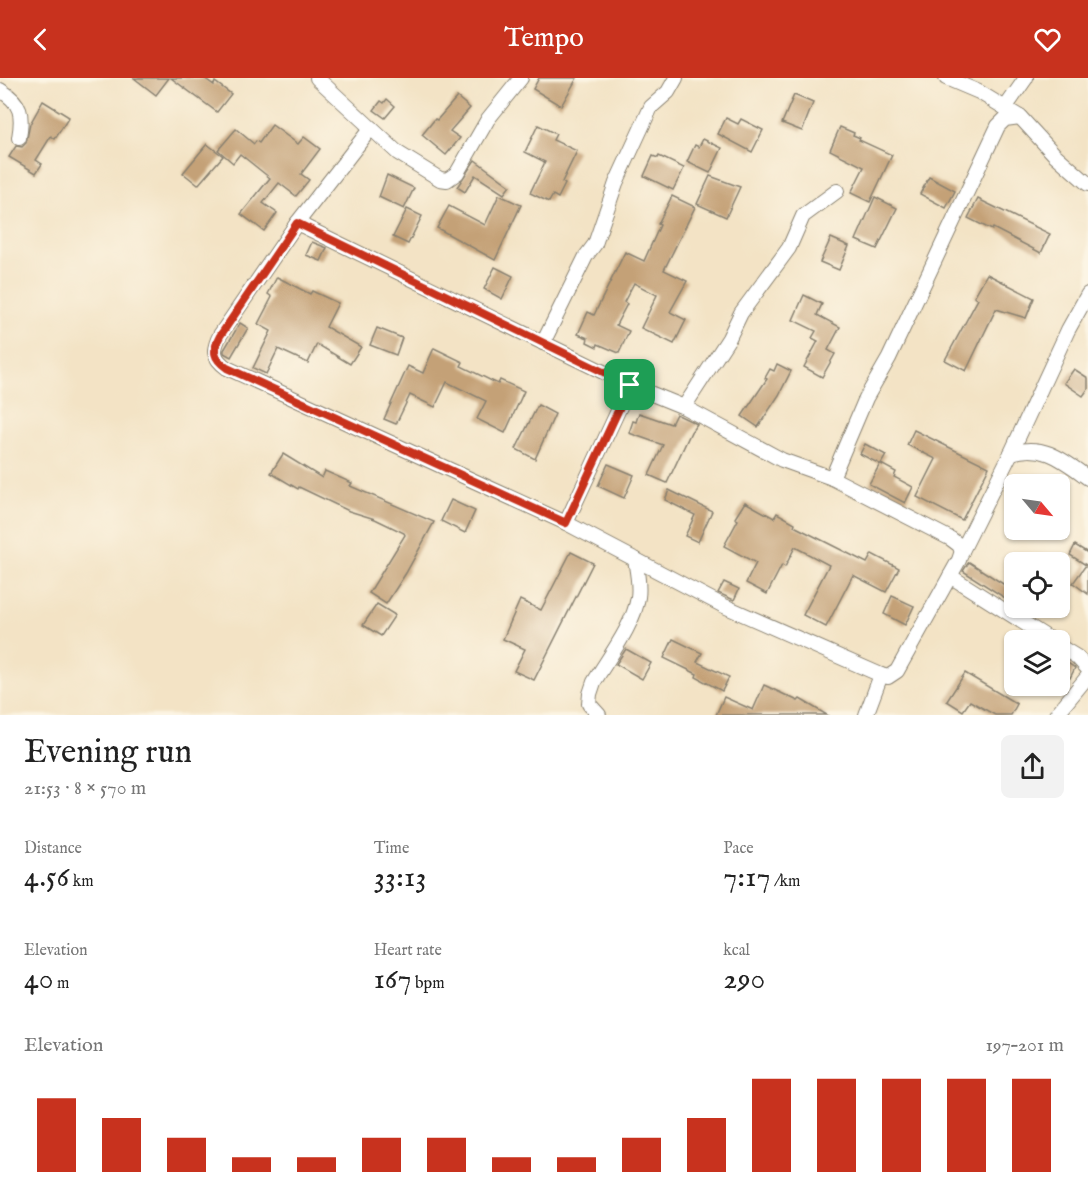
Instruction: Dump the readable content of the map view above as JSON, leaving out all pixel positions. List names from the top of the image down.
{
  "north": "bottom right",
  "page": {
    "header": "Tempo",
    "heading": ["Evening run", "21:53 · 8 × 570 m"],
    "stats": [
      ["Distance", "4.56 km"],
      ["Time", "33:13"],
      ["Pace", "7:17 /km"],
      ["Elevation", "40 m"],
      ["Heart rate", "167 bpm"],
      ["kcal", "290"]
    ],
    "chart": ["Elevation", "197–201 m"]
  }
}
